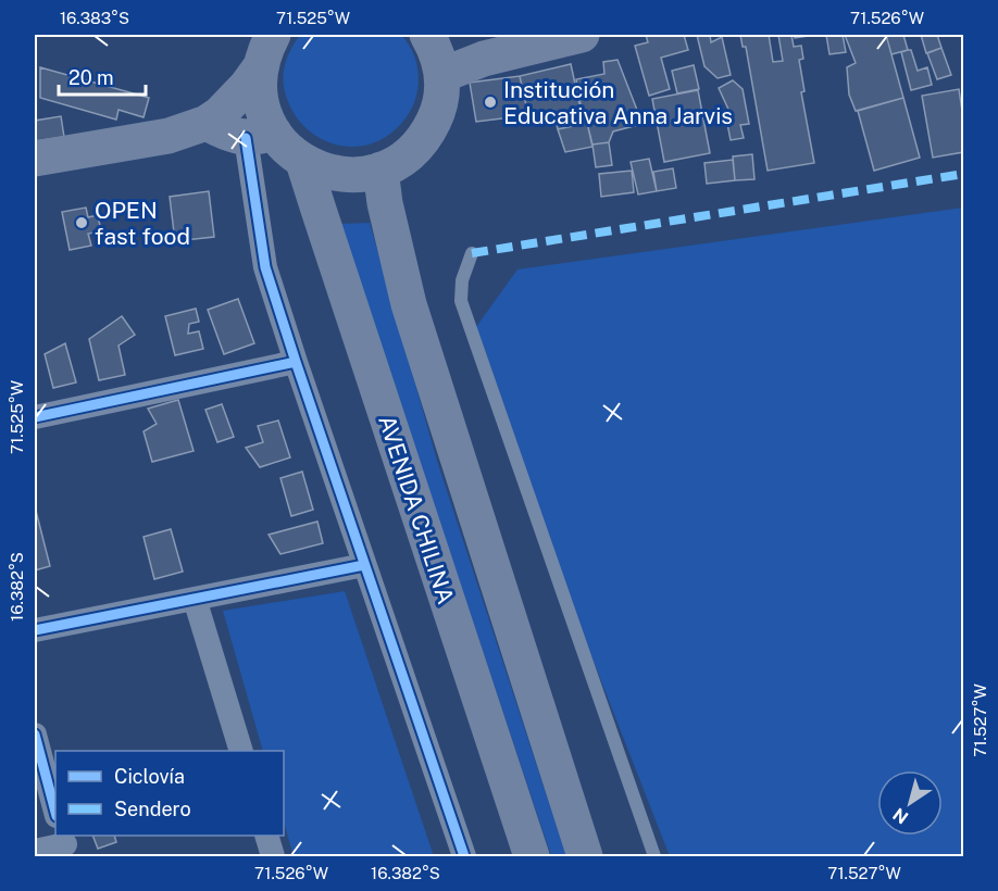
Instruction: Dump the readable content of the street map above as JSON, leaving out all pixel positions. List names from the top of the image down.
{
  "streets": {
    "main road": ["AVENIDA CHILINA"]
  },
  "places": ["Institución Educativa Anna Jarvis", "OPEN fast food"],
  "legend": ["Ciclovía", "Sendero"],
  "scale_bar": "20 m",
  "north": "bottom left",
  "coordinates": [
    "16.383°S",
    "71.525°W",
    "71.526°W",
    "16.382°S",
    "71.527°W"
  ]
}
